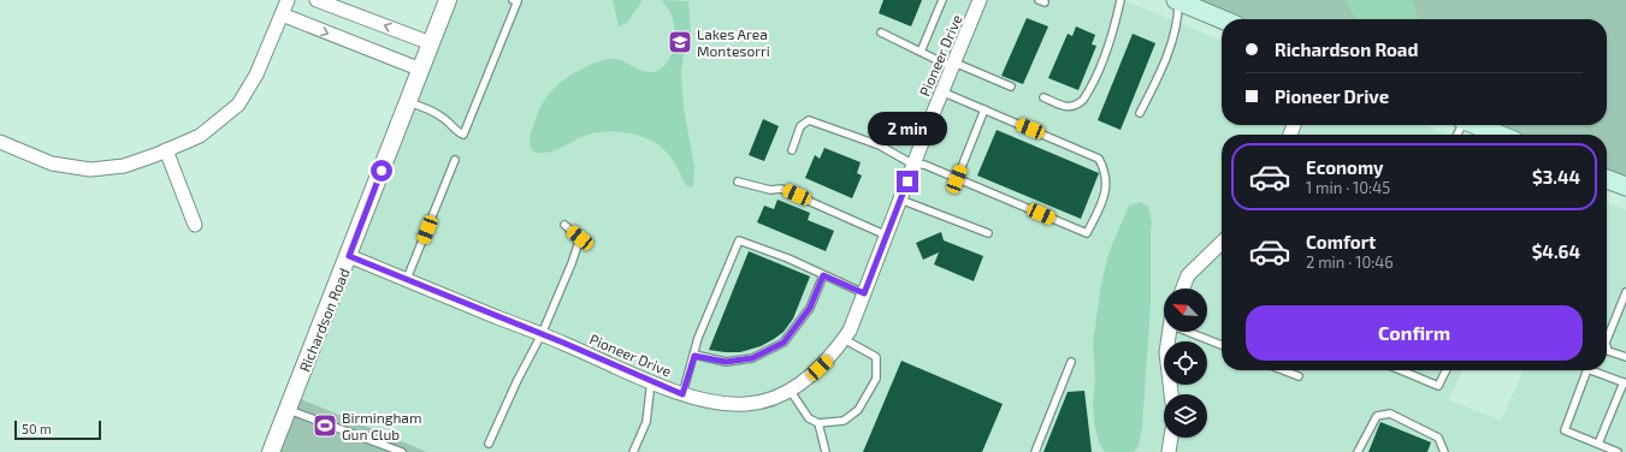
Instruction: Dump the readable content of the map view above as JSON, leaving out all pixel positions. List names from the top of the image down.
{
  "streets": {
    "street": ["Pioneer Drive", "Richardson Road"]
  },
  "crossings": [
    ["Pioneer Drive", "Richardson Road"]
  ],
  "places": {
    "school or university": ["Lakes Area Montesorri"],
    "sports": ["Birmingham Gun Club"]
  },
  "scale_bar": "50 m",
  "north": "top left",
  "page": {
    "banner": ["Richardson Road", "Pioneer Drive"],
    "bubble": "2 min",
    "list": [
      {
        "name": "Economy",
        "note": "1 min · 10:45",
        "value": "$3.44"
      },
      {
        "name": "Comfort",
        "note": "2 min · 10:46",
        "value": "$4.64"
      }
    ],
    "buttons": "Confirm",
    "scale": "50 m"
  }
}
